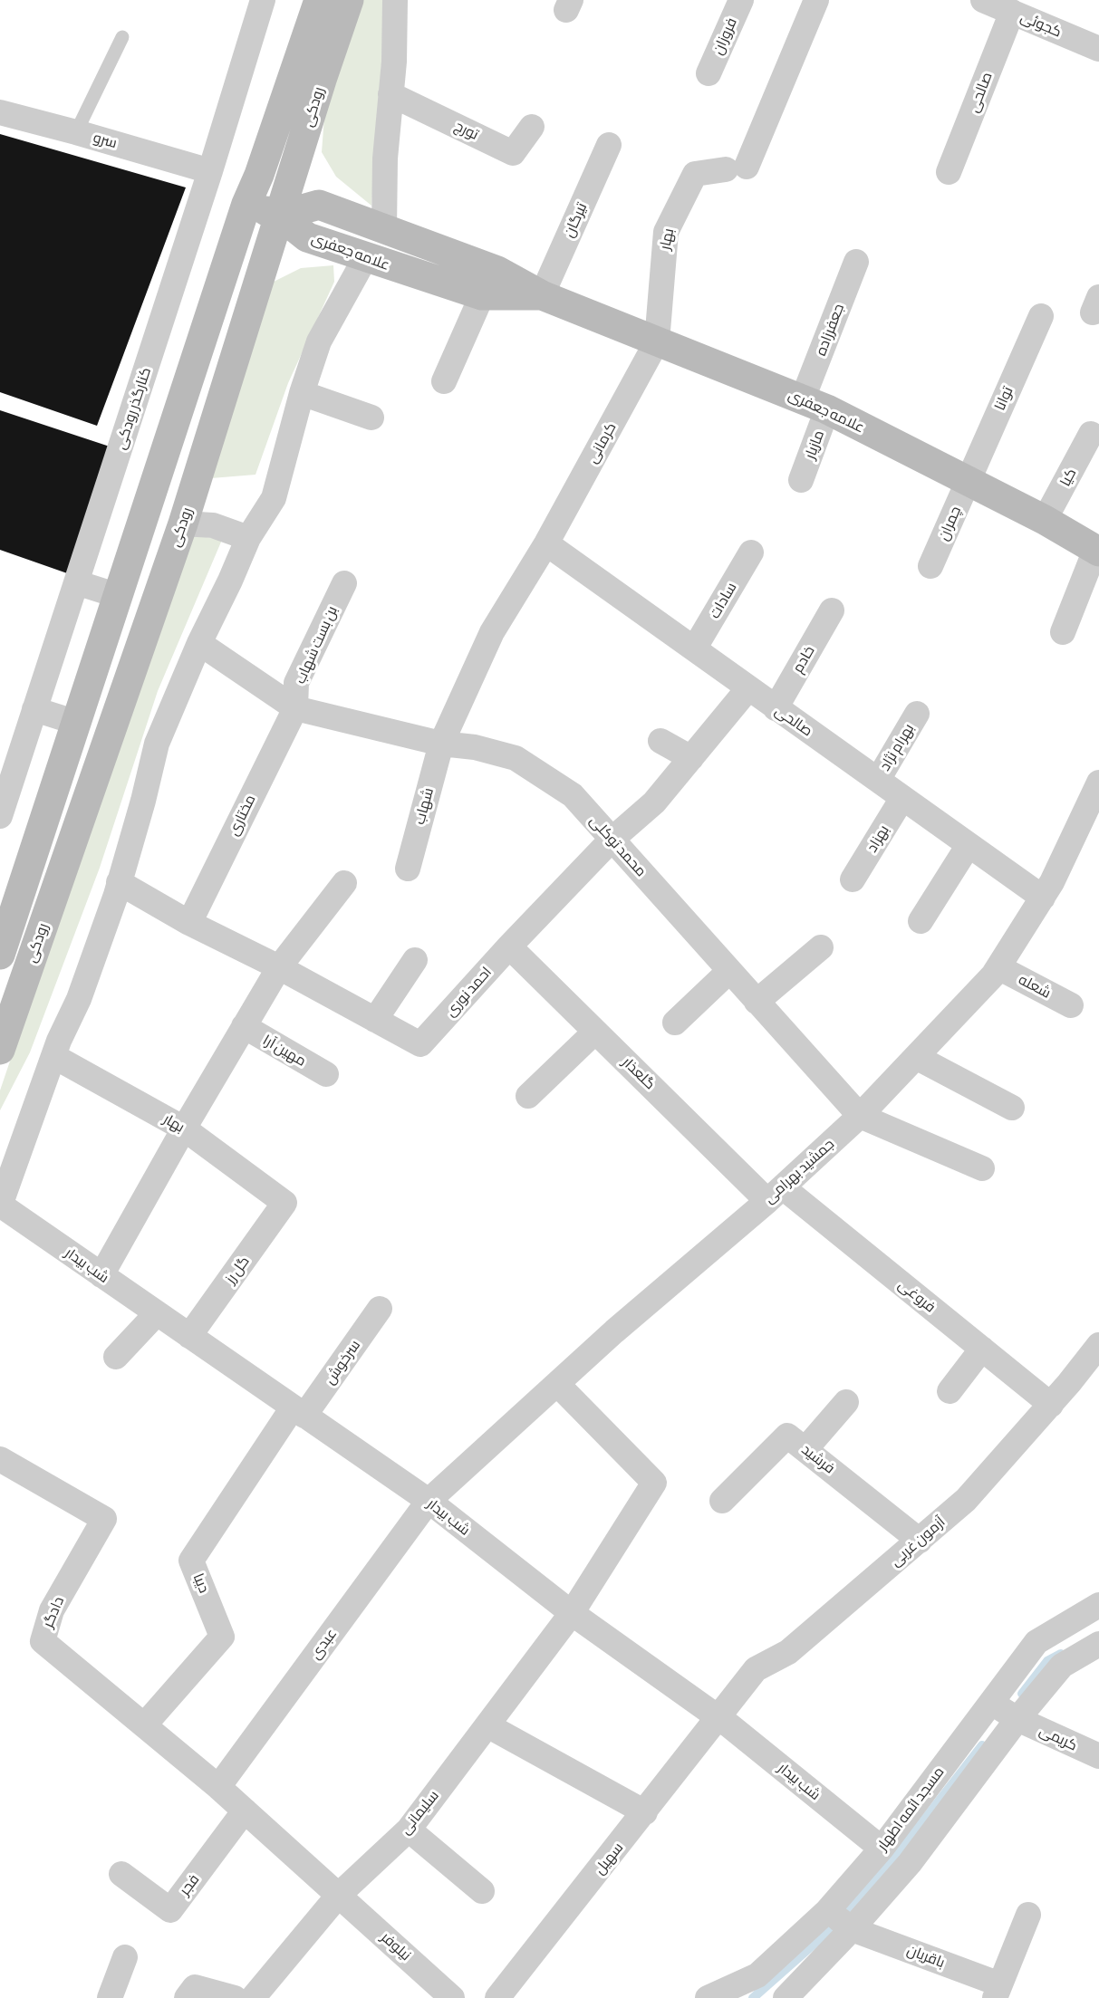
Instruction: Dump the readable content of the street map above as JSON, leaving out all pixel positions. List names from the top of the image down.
{
  "streets": {
    "main road": ["رودکی", "علامه جعفری"],
    "street": [
      "کجوئی",
      "فروزان",
      "صالحی",
      "تورج",
      "سرو",
      "تیرگان",
      "بهار",
      "جعفرزاده",
      "توانا",
      "کنارگذر رودکی",
      "کرمانی",
      "مازیار",
      "کیا",
      "چمران",
      "سادات",
      "بن بست شهاب",
      "خادم",
      "بهرام نژاد",
      "شهاب",
      "مختاری",
      "بهزاد",
      "محمد توکلی",
      "شعله",
      "احمد نوری",
      "مهین آرا",
      "گلعذار",
      "جمشید بهرامی",
      "شب بیدار",
      "گل رز",
      "فروغی",
      "سرخوش",
      "فرشید",
      "آزمون غربی",
      "دیبا",
      "دادگر",
      "عبدی",
      "کریمی",
      "مسجد ائمه اطهار",
      "سلیمانی",
      "سهیل",
      "فجر",
      "نیلوفر",
      "باقریان"
    ]
  },
  "crossings": [
    ["کجوئی", "صالحی"],
    ["صالحی", "کرمانی"],
    ["صالحی", "سادات"],
    ["صالحی", "خادم"],
    ["صالحی", "بهرام نژاد"],
    ["صالحی", "بهزاد"],
    ["صالحی", "احمد نوری"],
    ["صالحی", "جمشید بهرامی"],
    ["رودکی", "علامه جعفری"],
    ["سرو", "کنارگذر رودکی"],
    ["تیرگان", "علامه جعفری"],
    ["بهار", "علامه جعفری"],
    ["بهار", "کرمانی"],
    ["بهار", "گل رز"],
    ["علامه جعفری", "جعفرزاده"],
    ["علامه جعفری", "توانا"],
    ["علامه جعفری", "کرمانی"],
    ["علامه جعفری", "مازیار"],
    ["علامه جعفری", "کیا"],
    ["علامه جعفری", "چمران"],
    ["جعفرزاده", "مازیار"],
    ["توانا", "چمران"],
    ["کرمانی", "شهاب"],
    ["کرمانی", "محمد توکلی"],
    ["بن بست شهاب", "مختاری"],
    ["بن بست شهاب", "محمد توکلی"],
    ["شهاب", "محمد توکلی"],
    ["مختاری", "محمد توکلی"],
    ["مختاری", "احمد نوری"],
    ["محمد توکلی", "احمد نوری"],
    ["محمد توکلی", "جمشید بهرامی"],
    ["شعله", "جمشید بهرامی"],
    ["احمد نوری", "گلعذار"],
    ["گلعذار", "جمشید بهرامی"],
    ["گلعذار", "فروغی"],
    ["جمشید بهرامی", "شب بیدار"],
    ["جمشید بهرامی", "فروغی"],
    ["جمشید بهرامی", "عبدی"],
    ["جمشید بهرامی", "سلیمانی"],
    ["شب بیدار", "گل رز"],
    ["شب بیدار", "سرخوش"],
    ["شب بیدار", "آزمون غربی"],
    ["شب بیدار", "دیبا"],
    ["شب بیدار", "عبدی"],
    ["شب بیدار", "مسجد ائمه اطهار"],
    ["شب بیدار", "سلیمانی"],
    ["شب بیدار", "سهیل"],
    ["فروغی", "آزمون غربی"],
    ["سرخوش", "دیبا"],
    ["فرشید", "آزمون غربی"],
    ["آزمون غربی", "سهیل"],
    ["دیبا", "دادگر"],
    ["دادگر", "عبدی"],
    ["دادگر", "فجر"],
    ["دادگر", "نیلوفر"],
    ["کریمی", "مسجد ائمه اطهار"],
    ["مسجد ائمه اطهار", "باقریان"],
    ["سلیمانی", "نیلوفر"],
    ["فجر", "نیلوفر"]
  ]
}
